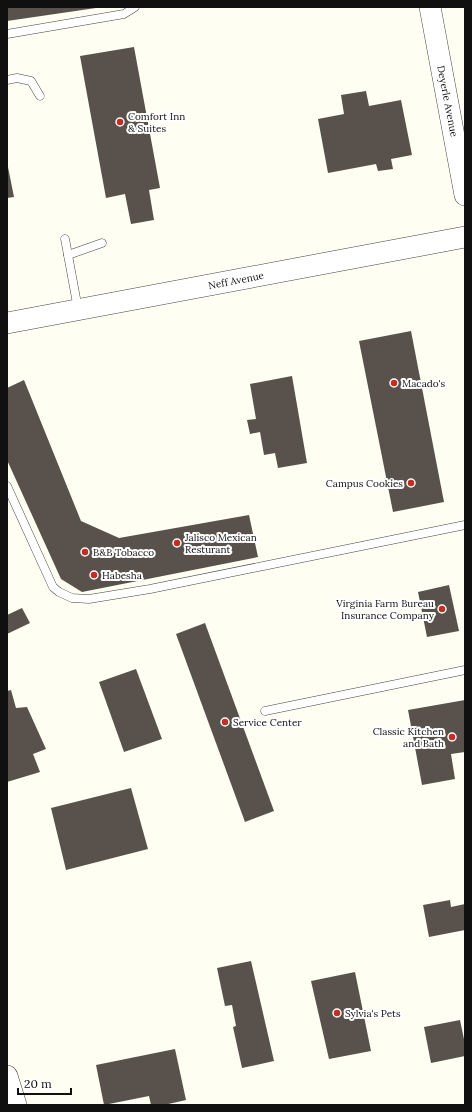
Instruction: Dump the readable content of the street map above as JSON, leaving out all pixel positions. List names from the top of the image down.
{
  "streets": {
    "street": ["Deyerle Avenue", "Neff Avenue"]
  },
  "places": [
    "Comfort Inn & Suites",
    "Macado's",
    "Campus Cookies",
    "Jalisco Mexican Resturant",
    "B&B Tobacco",
    "Habesha",
    "Virginia Farm Bureau Insurance Company",
    "Service Center",
    "Classic Kitchen and Bath",
    "Sylvia's Pets"
  ],
  "scale_bar": "20 m"
}
